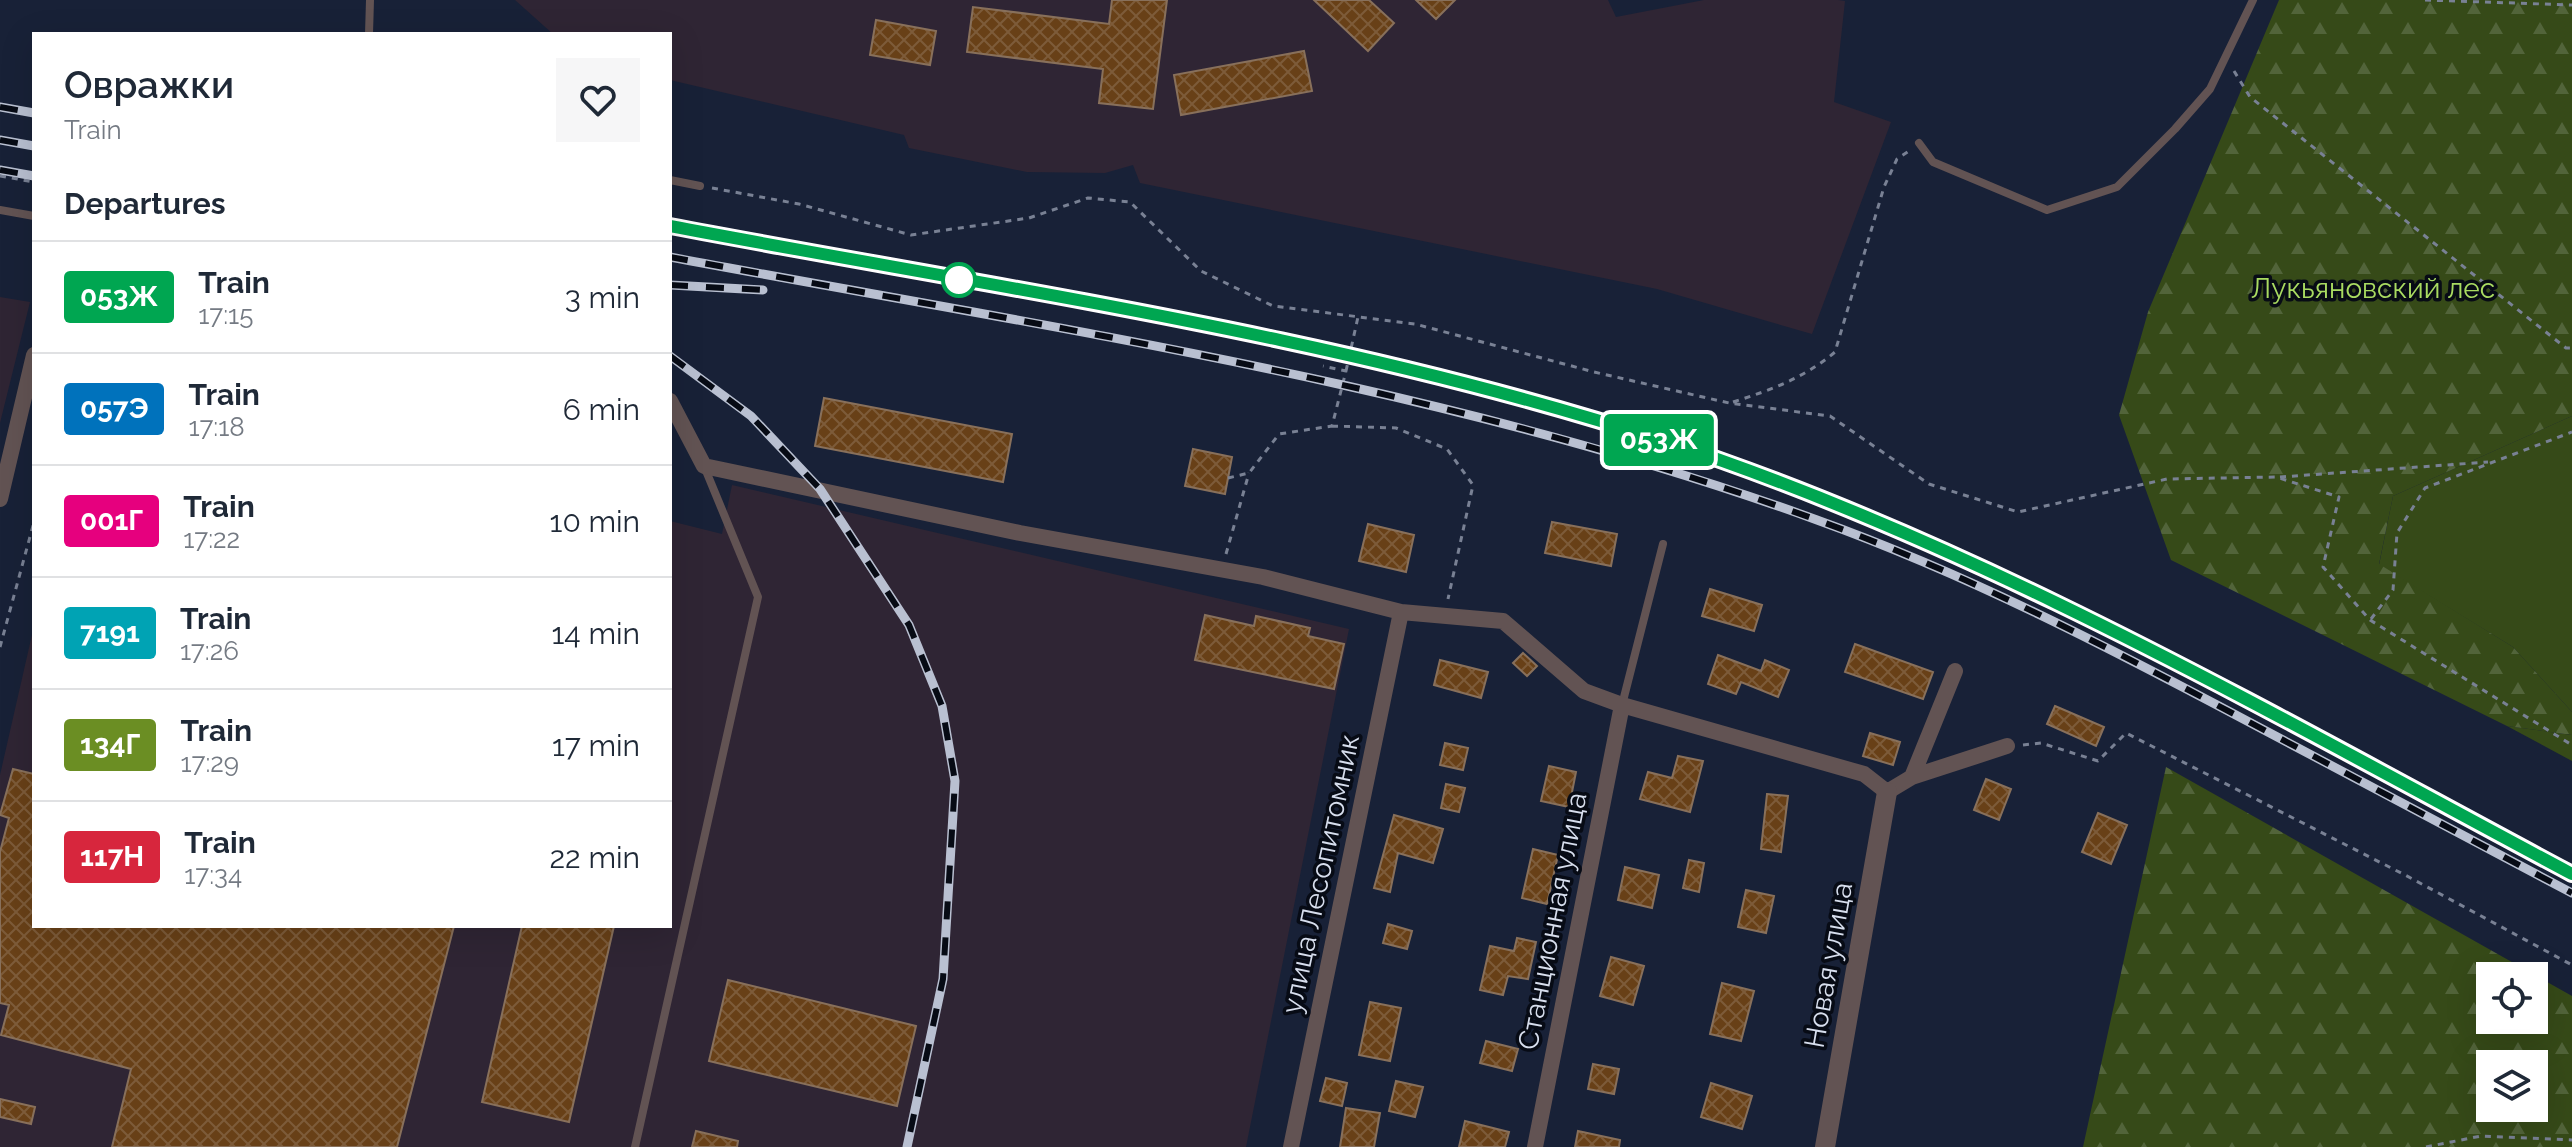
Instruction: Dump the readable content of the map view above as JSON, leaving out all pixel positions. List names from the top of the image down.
{
  "streets": {
    "street": ["улица Лесопитомник", "Станционная улица", "Новая улица"]
  },
  "parks": ["Лукьяновский лес"],
  "page": {
    "on_map": "053Ж",
    "heading": [
      ["Овражки", "Train"],
      "Departures"
    ],
    "list": [
      {
        "mark": "053Ж",
        "name": "Train",
        "note": "17:15",
        "value": "3 min"
      },
      {
        "mark": "057Э",
        "name": "Train",
        "note": "17:18",
        "value": "6 min"
      },
      {
        "mark": "001Г",
        "name": "Train",
        "note": "17:22",
        "value": "10 min"
      },
      {
        "mark": "7191",
        "name": "Train",
        "note": "17:26",
        "value": "14 min"
      },
      {
        "mark": "134Г",
        "name": "Train",
        "note": "17:29",
        "value": "17 min"
      },
      {
        "mark": "117Н",
        "name": "Train",
        "note": "17:34",
        "value": "22 min"
      }
    ]
  }
}
